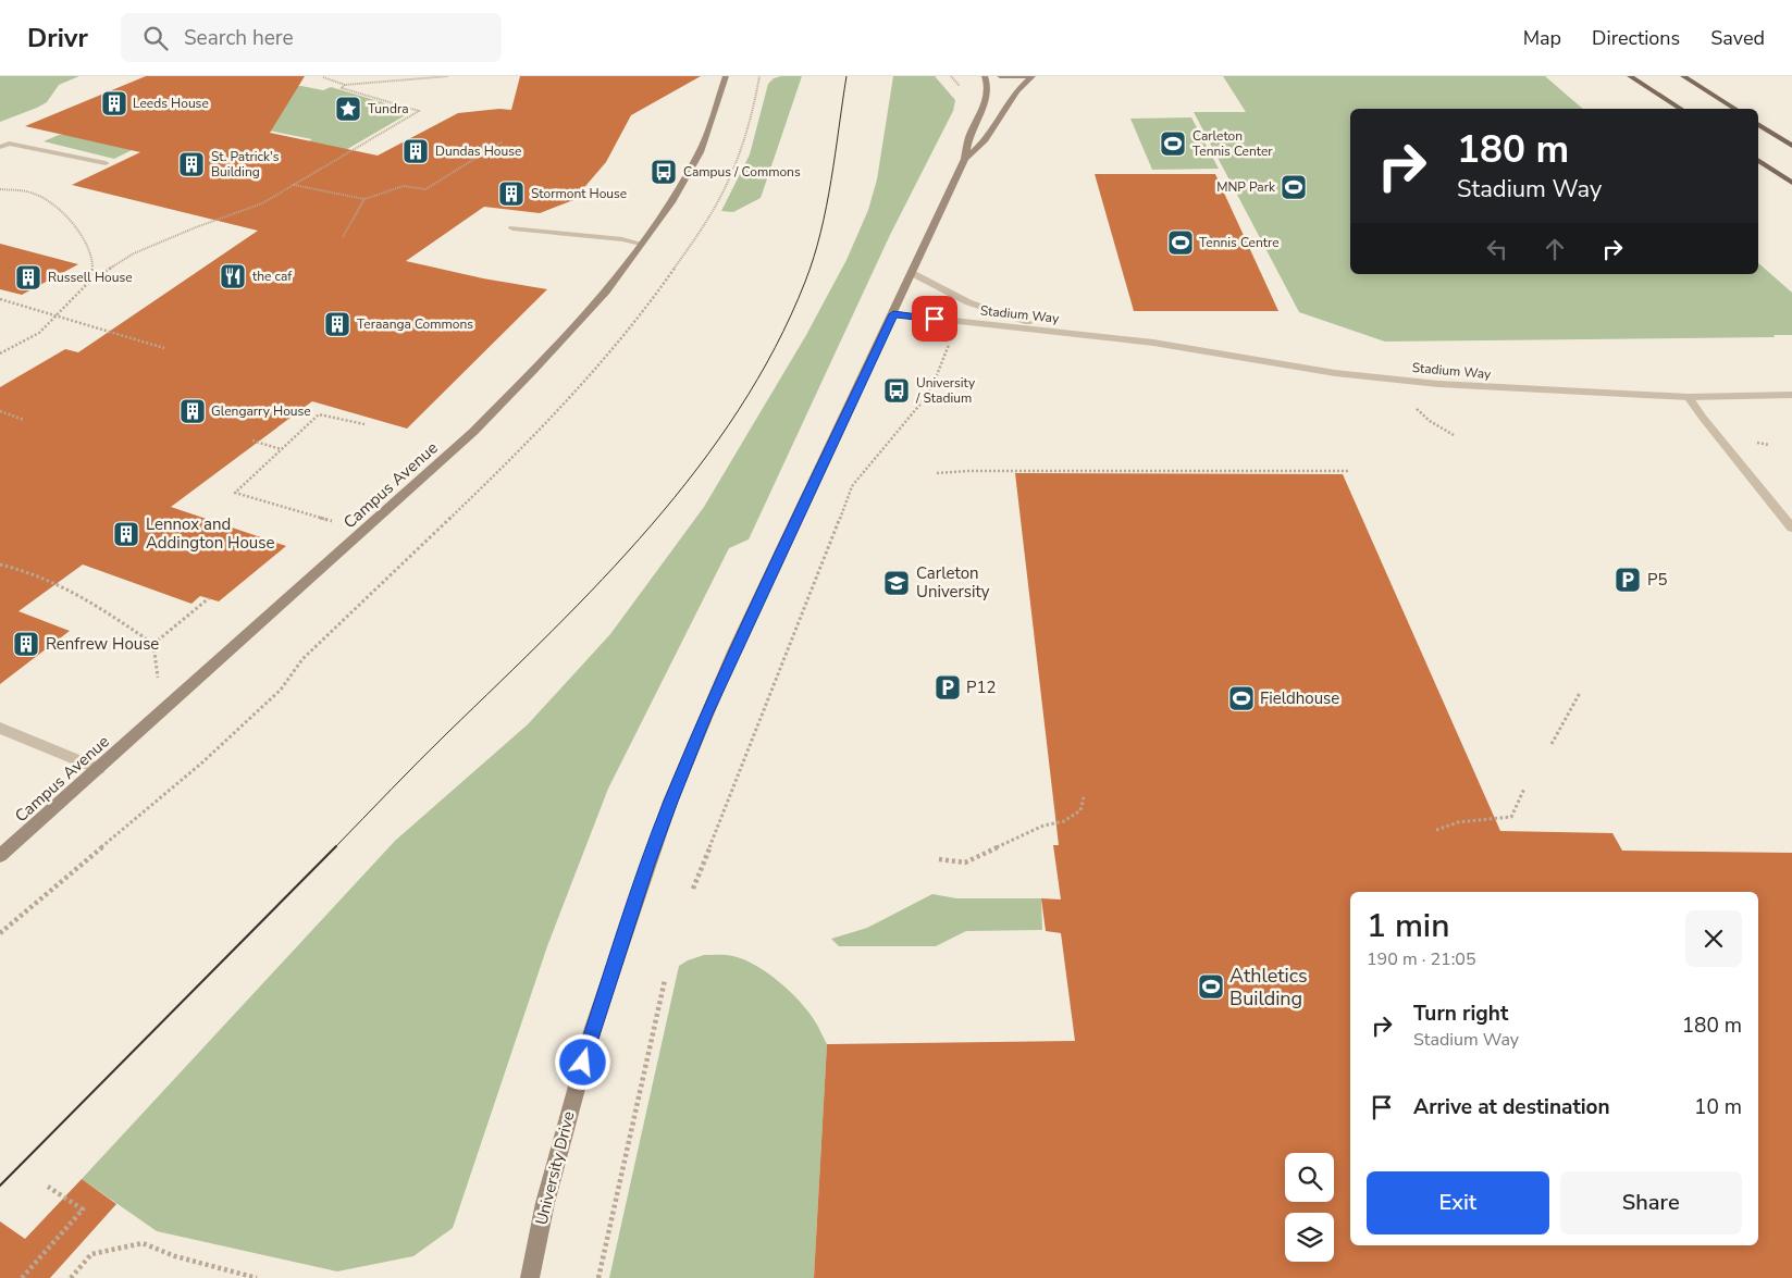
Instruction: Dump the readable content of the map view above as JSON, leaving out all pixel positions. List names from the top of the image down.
{
  "streets": {
    "street": ["Stadium Way", "Campus Avenue", "University Drive"]
  },
  "crossings": [
    ["Stadium Way", "University Drive"]
  ],
  "places": {
    "building": [
      "Leeds House",
      "Dundas House",
      "St. Patrick's Building",
      "Stormont House",
      "Russell House",
      "Teraanga Commons",
      "Glengarry House",
      "Lennox and Addington House",
      "Renfrew House"
    ],
    "place": ["Tundra"],
    "sports": [
      "Carleton Tennis Center",
      "MNP Park",
      "Tennis Centre",
      "Fieldhouse",
      "Athletics Building"
    ],
    "bus stop": ["Campus / Commons", "University / Stadium"],
    "restaurant": ["the caf"],
    "parking": ["P5", "P12"],
    "school or university": ["Carleton University"]
  },
  "page": {
    "header": "Drivr",
    "search": "Search here",
    "nav": ["Map", "Directions", "Saved"],
    "turn": ["180 m", "Stadium Way"],
    "heading": ["1 min", "190 m · 21:05"],
    "list": [
      {
        "name": "Turn right",
        "note": "Stadium Way",
        "value": "180 m"
      },
      {
        "name": "Arrive at destination",
        "value": "10 m"
      }
    ],
    "buttons": ["Exit", "Share"]
  }
}
